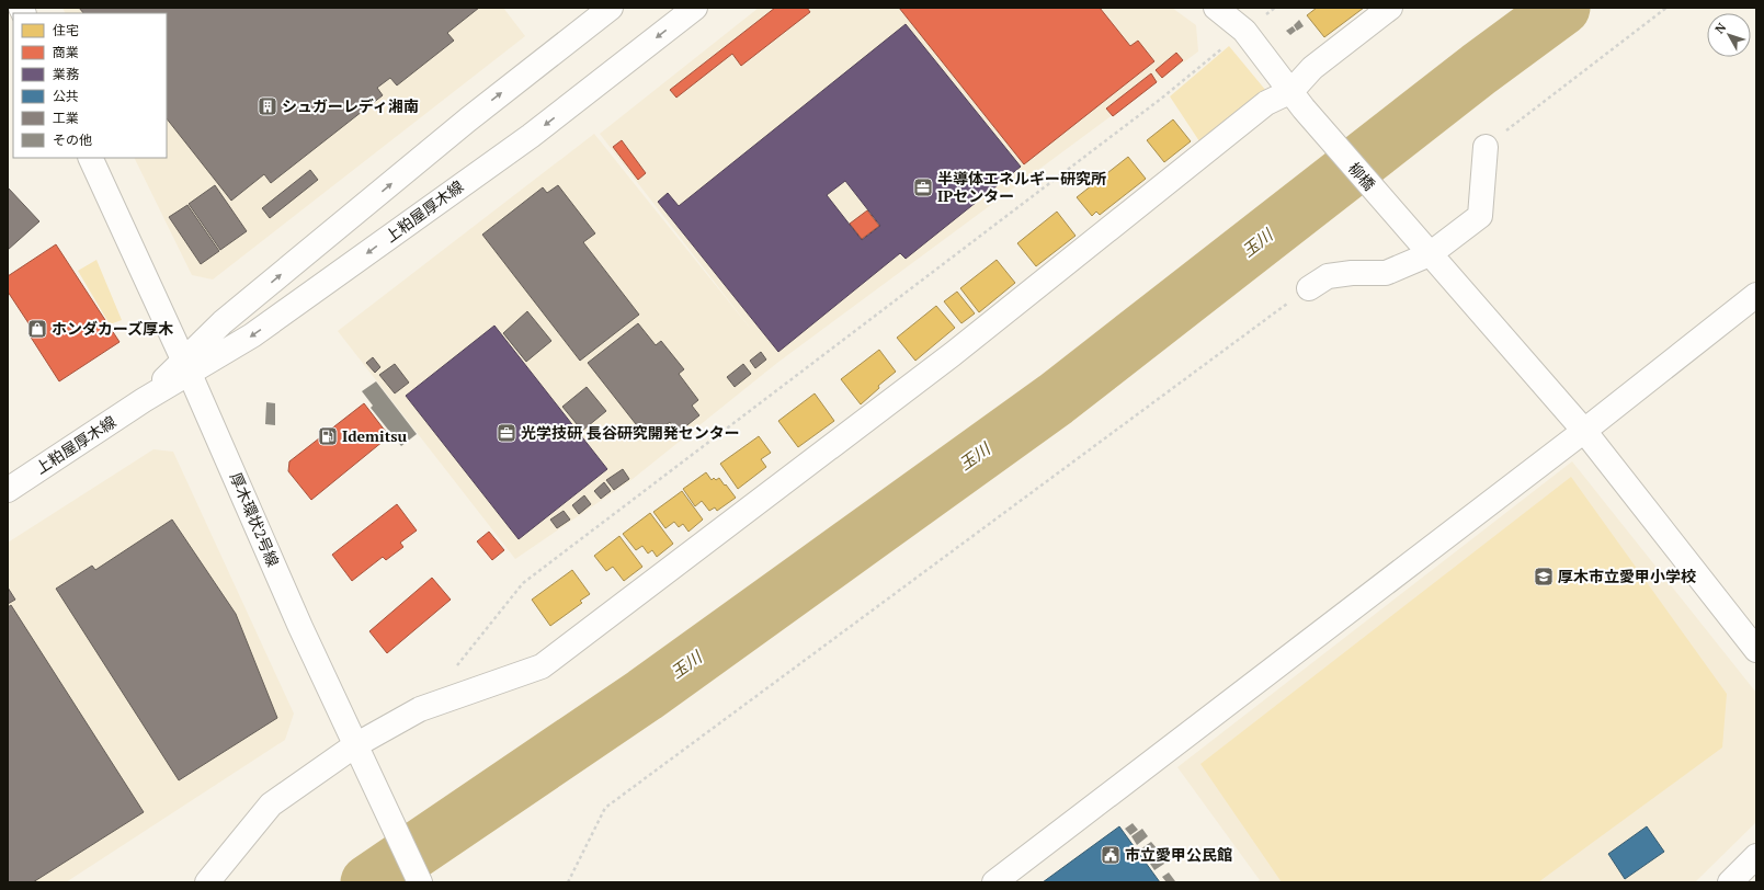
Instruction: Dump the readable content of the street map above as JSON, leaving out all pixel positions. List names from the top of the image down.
{
  "streets": {
    "street": ["柳橋", "上粕屋厚木線", "厚木環状2号線"]
  },
  "crossings": [
    ["上粕屋厚木線", "厚木環状2号線"]
  ],
  "water": ["玉川"],
  "places": {
    "building": ["シュガーレディ湘南"],
    "office": ["半導体エネルギー研究所 IPセンター", "光学技研 長谷研究開発センター"],
    "shop": ["ホンダカーズ厚木"],
    "fuel station": ["Idemitsu"],
    "school or university": ["厚木市立愛甲小学校"],
    "public building": ["市立愛甲公民館"]
  },
  "legend": [
    "住宅",
    "商業",
    "業務",
    "公共",
    "工業",
    "その他"
  ],
  "north": "top left"
}
